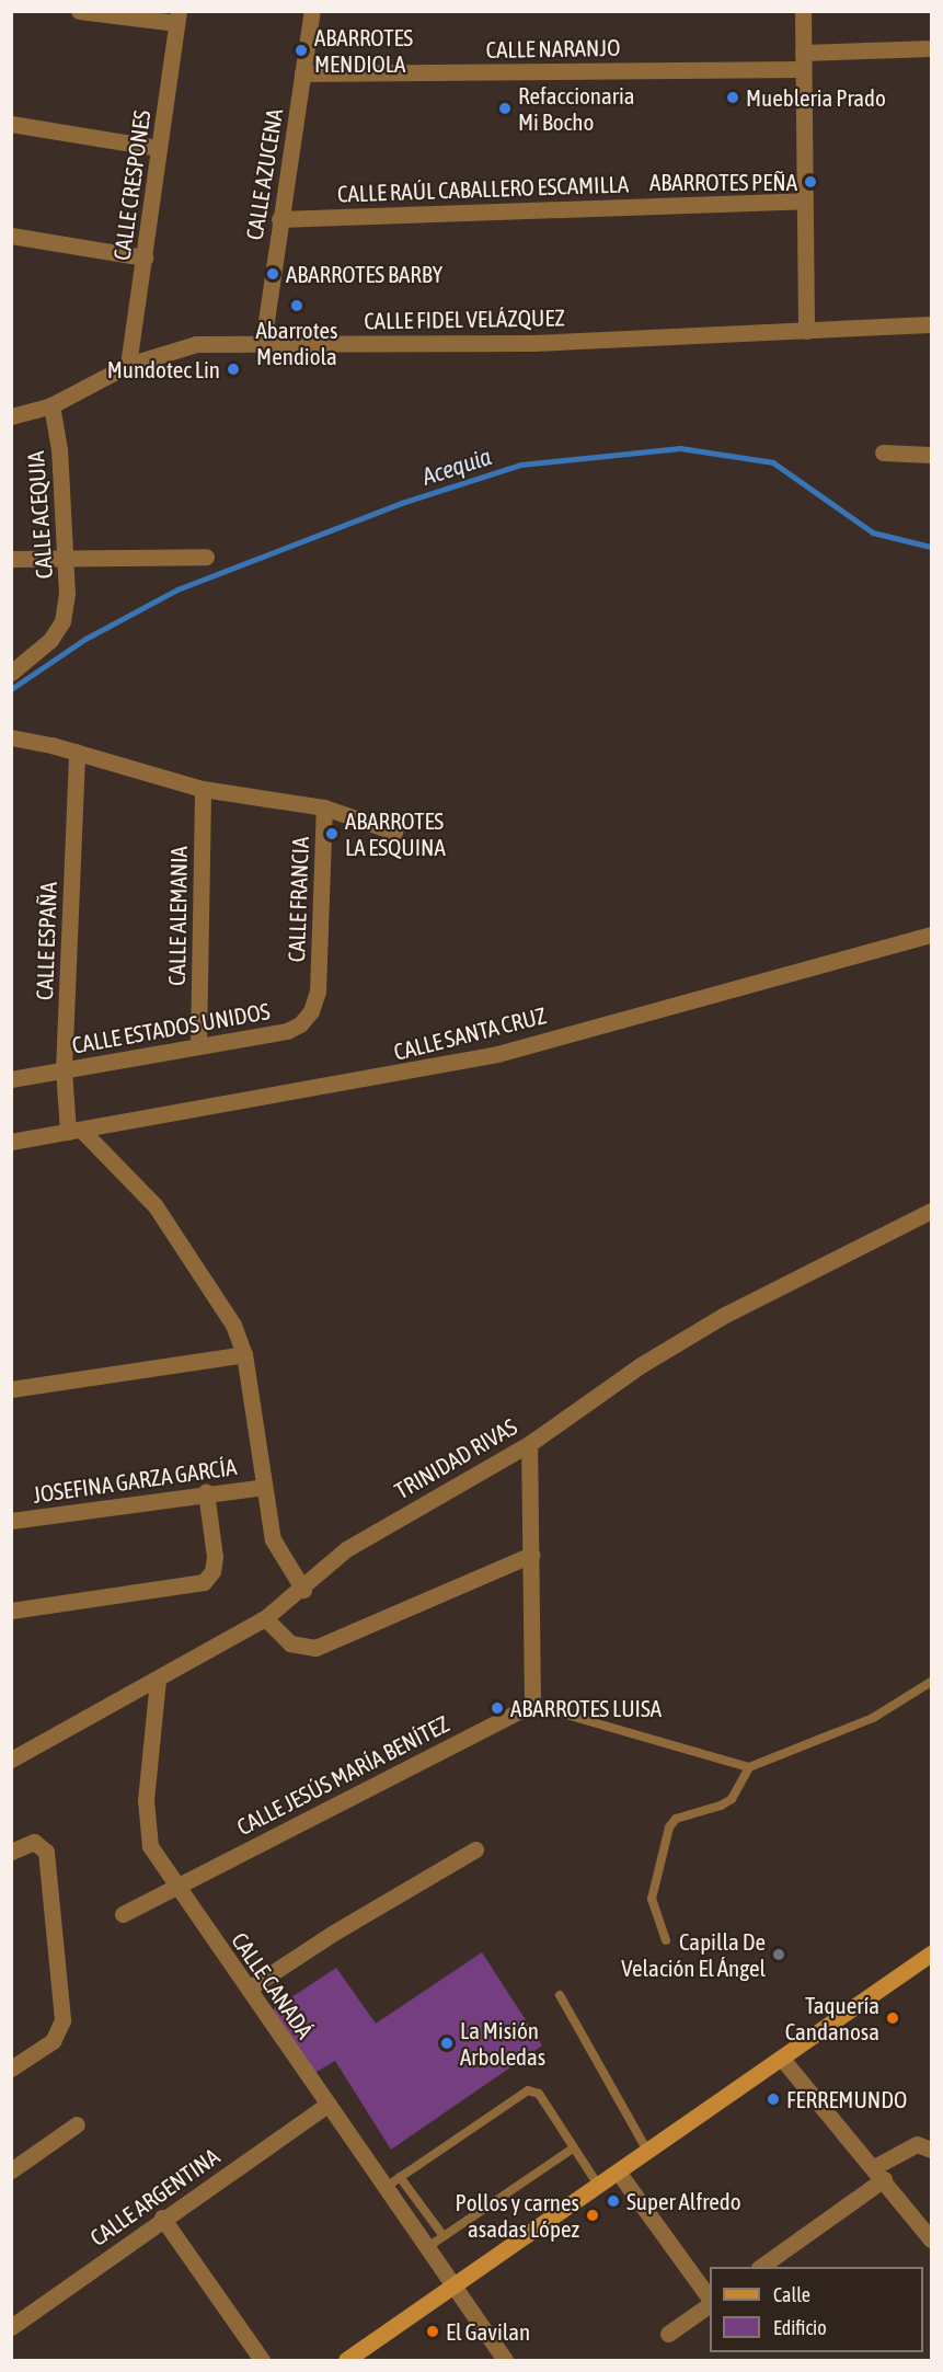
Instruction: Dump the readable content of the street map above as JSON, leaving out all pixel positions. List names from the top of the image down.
{
  "streets": {
    "street": [
      "CALLE NARANJO",
      "CALLE AZUCENA",
      "CALLE CRESPONES",
      "CALLE RAÚL CABALLERO ESCAMILLA",
      "CALLE FIDEL VELÁZQUEZ",
      "CALLE ACEQUIA",
      "CALLE FRANCIA",
      "CALLE ALEMANIA",
      "CALLE ESPAÑA",
      "CALLE ESTADOS UNIDOS",
      "CALLE SANTA CRUZ",
      "TRINIDAD RIVAS",
      "JOSEFINA GARZA GARCÍA",
      "CALLE JESÚS MARÍA BENÍTEZ",
      "CALLE CANADÁ",
      "CALLE ARGENTINA"
    ]
  },
  "crossings": [
    ["CALLE NARANJO", "CALLE AZUCENA"],
    ["CALLE AZUCENA", "CALLE RAÚL CABALLERO ESCAMILLA"],
    ["CALLE AZUCENA", "CALLE FIDEL VELÁZQUEZ"],
    ["CALLE CRESPONES", "CALLE FIDEL VELÁZQUEZ"],
    ["CALLE FIDEL VELÁZQUEZ", "CALLE ACEQUIA"],
    ["CALLE FRANCIA", "CALLE ESTADOS UNIDOS"],
    ["CALLE ALEMANIA", "CALLE ESTADOS UNIDOS"],
    ["CALLE ESPAÑA", "CALLE ESTADOS UNIDOS"],
    ["CALLE ESPAÑA", "CALLE SANTA CRUZ"],
    ["TRINIDAD RIVAS", "CALLE CANADÁ"],
    ["CALLE JESÚS MARÍA BENÍTEZ", "CALLE CANADÁ"],
    ["CALLE CANADÁ", "CALLE ARGENTINA"]
  ],
  "water": ["Acequia"],
  "places": [
    "ABARROTES MENDIOLA",
    "Muebleria Prado",
    "Refaccionaria Mi Bocho",
    "ABARROTES PEÑA",
    "ABARROTES BARBY",
    "Abarrotes Mendiola",
    "Mundotec Lin",
    "ABARROTES LA ESQUINA",
    "ABARROTES LUISA",
    "Capilla De Velación El Ángel",
    "Taquería Candanosa",
    "La Misión Arboledas",
    "FERREMUNDO",
    "Super Alfredo",
    "Pollos y carnes asadas López",
    "El Gavilan"
  ],
  "legend": ["Calle", "Edificio"]
}
